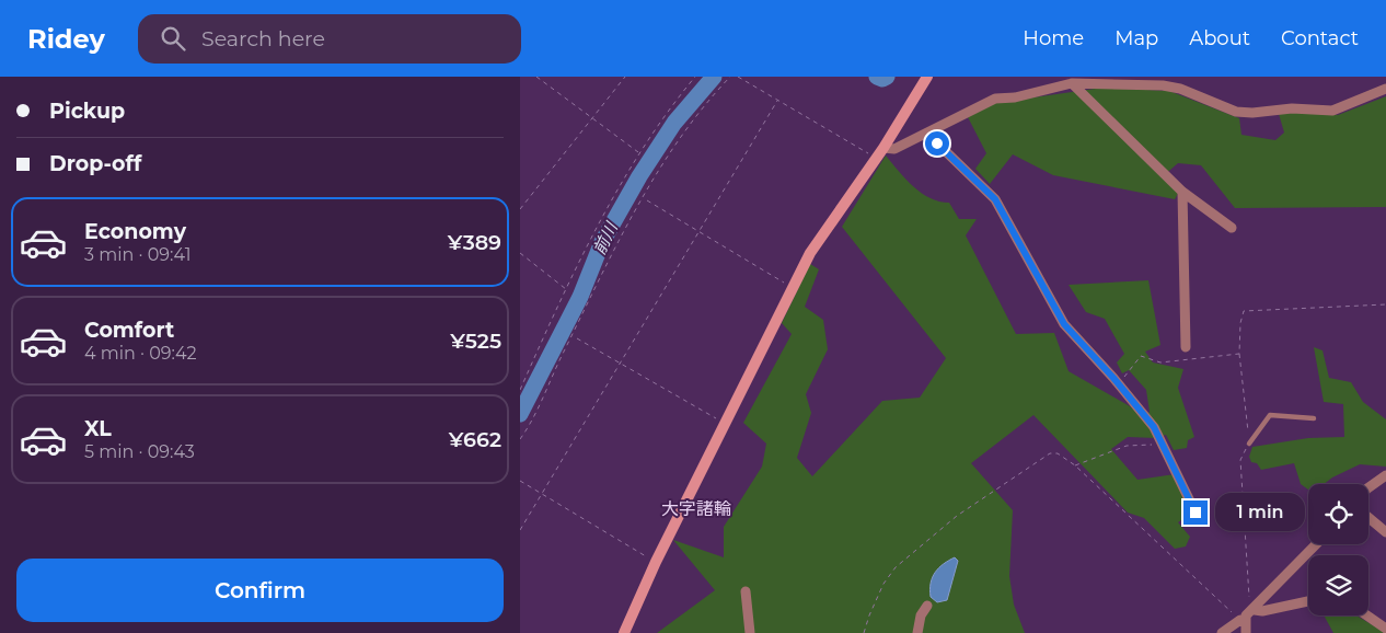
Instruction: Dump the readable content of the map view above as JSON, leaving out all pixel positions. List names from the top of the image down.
{
  "districts": ["大字諸輪"],
  "water": ["前川"],
  "page": {
    "header": "Ridey",
    "search": "Search here",
    "nav": [
      "Home",
      "Map",
      "About",
      "Contact"
    ],
    "banner": ["Pickup", "Drop-off"],
    "list": [
      {
        "name": "Economy",
        "note": "3 min · 09:41",
        "value": "¥389"
      },
      {
        "name": "Comfort",
        "note": "4 min · 09:42",
        "value": "¥525"
      },
      {
        "name": "XL",
        "note": "5 min · 09:43",
        "value": "¥662"
      }
    ],
    "bubble": "1 min",
    "buttons": "Confirm"
  }
}
